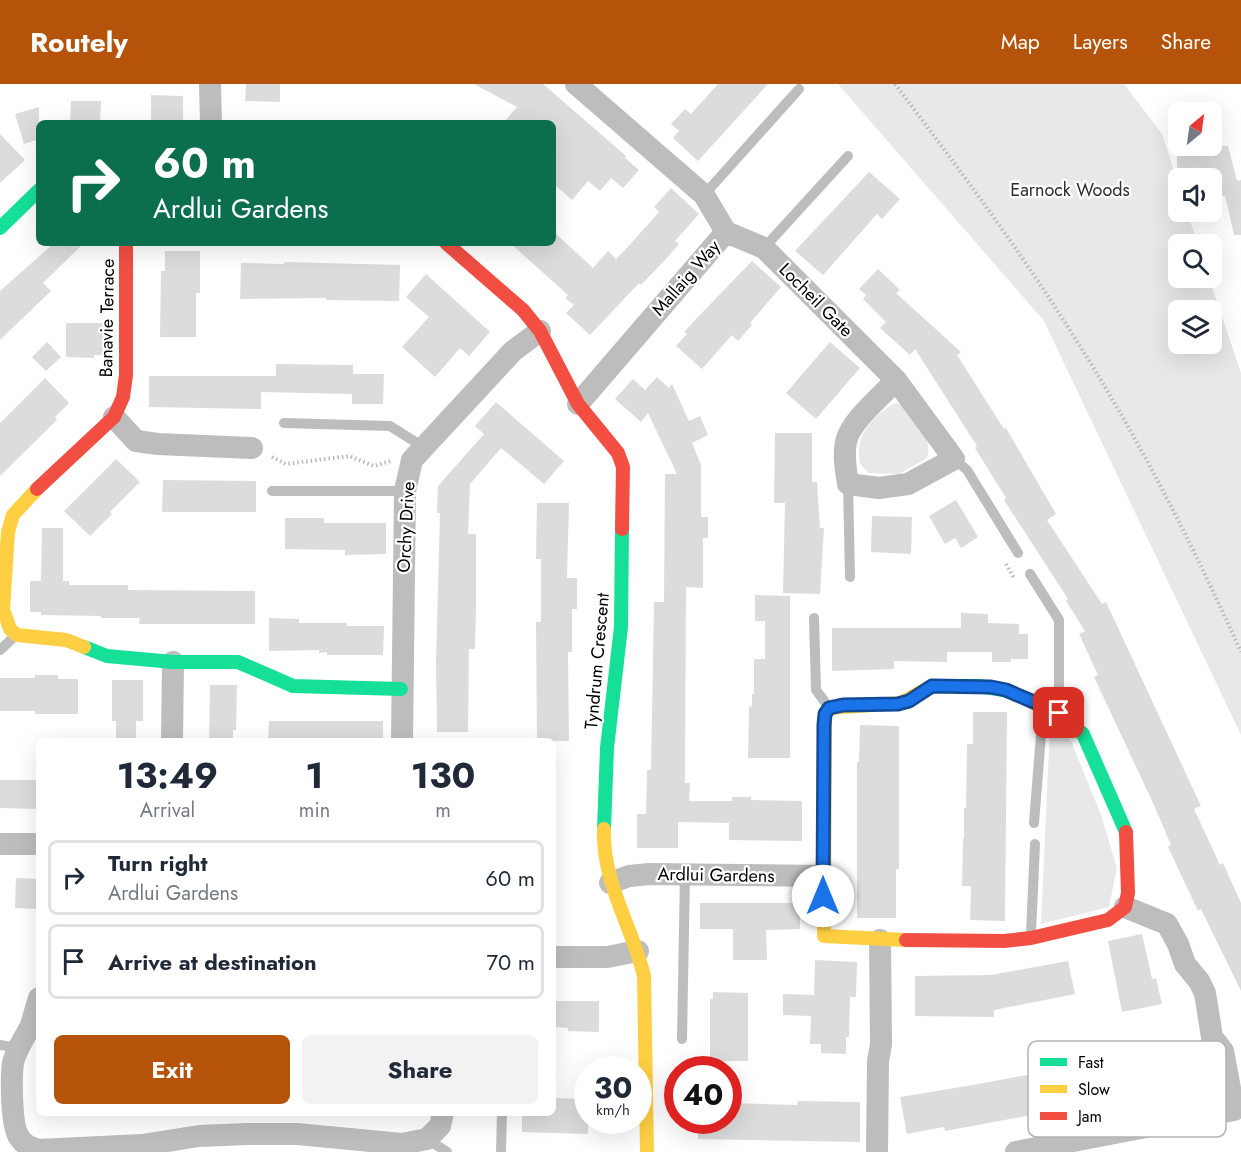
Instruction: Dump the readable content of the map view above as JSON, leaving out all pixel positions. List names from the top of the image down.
{
  "streets": {
    "street": [
      "Mallaig Way",
      "Locheil Gate",
      "Banavie Terrace",
      "Orchy Drive",
      "Tyndrum Crescent",
      "Ardlui Gardens"
    ]
  },
  "crossings": [
    ["Mallaig Way", "Locheil Gate"],
    ["Mallaig Way", "Tyndrum Crescent"],
    ["Orchy Drive", "Tyndrum Crescent"],
    ["Tyndrum Crescent", "Ardlui Gardens"]
  ],
  "parks": ["Earnock Woods"],
  "legend": ["Fast", "Slow", "Jam"],
  "north": "top right",
  "page": {
    "header": "Routely",
    "nav": ["Map", "Layers", "Share"],
    "turn": ["60 m", "Ardlui Gardens"],
    "eta": [
      "13:49",
      "Arrival",
      "1",
      "min",
      "130",
      "m"
    ],
    "list": [
      {
        "name": "Turn right",
        "note": "Ardlui Gardens",
        "value": "60 m"
      },
      {
        "name": "Arrive at destination",
        "value": "70 m"
      }
    ],
    "buttons": ["Exit", "Share"],
    "speed": "30 km/h",
    "limit": "40"
  }
}
